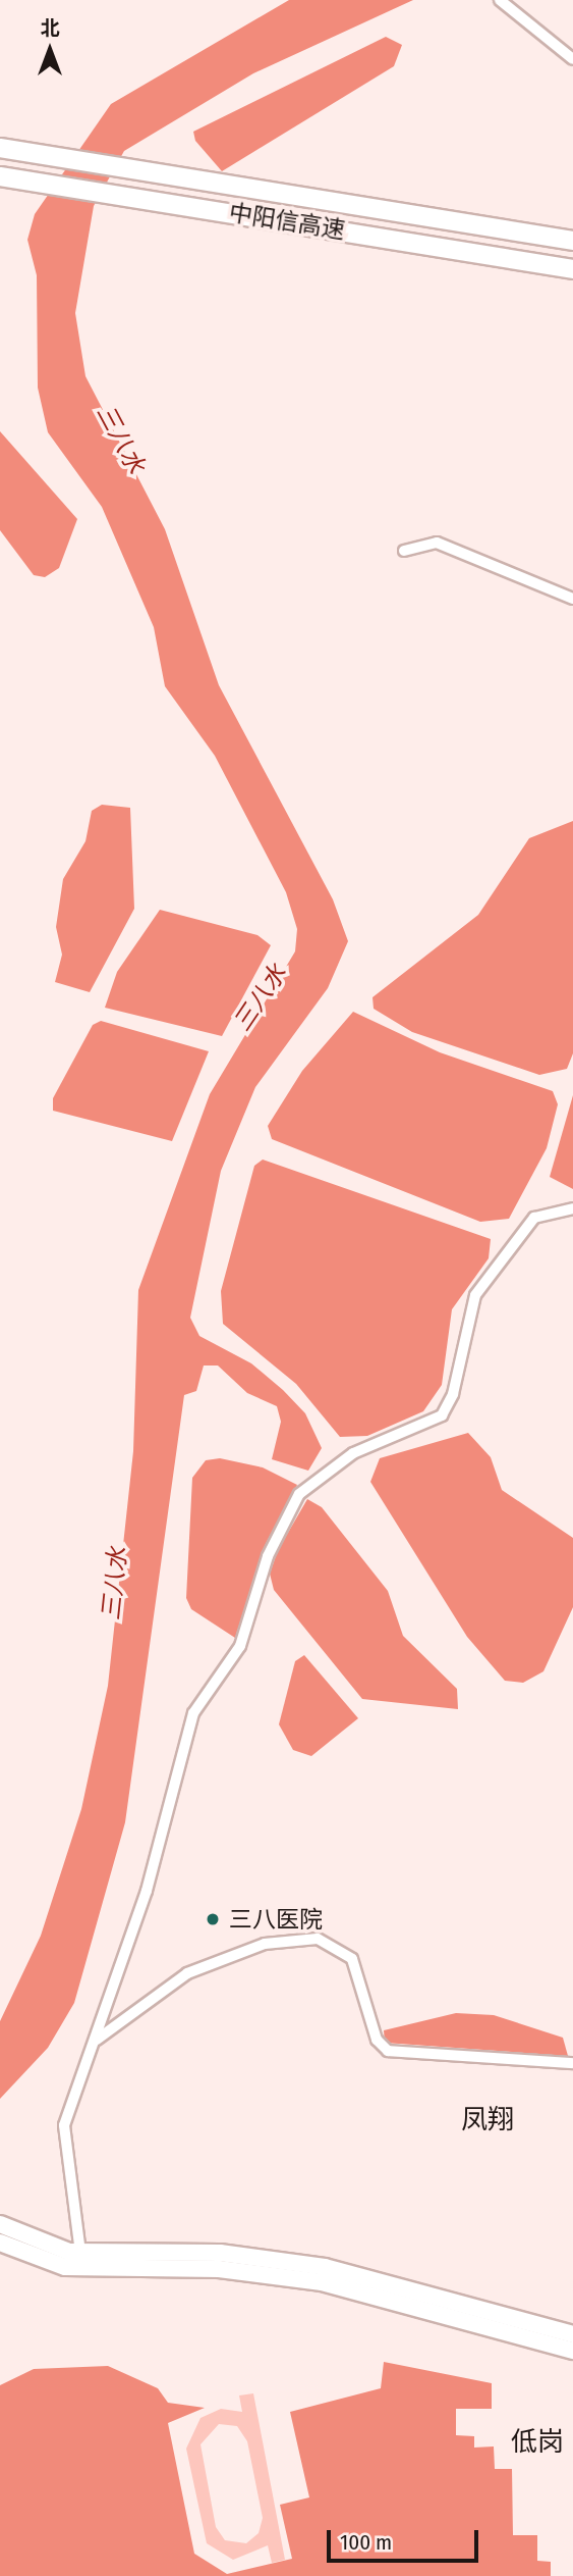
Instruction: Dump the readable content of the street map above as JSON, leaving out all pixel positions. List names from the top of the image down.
{
  "streets": {
    "highway": ["中阳信高速"]
  },
  "districts": ["凤翔", "低岗"],
  "water": ["三八水"],
  "places": ["三八医院"],
  "scale_bar": "100 m",
  "north": "top"
}
